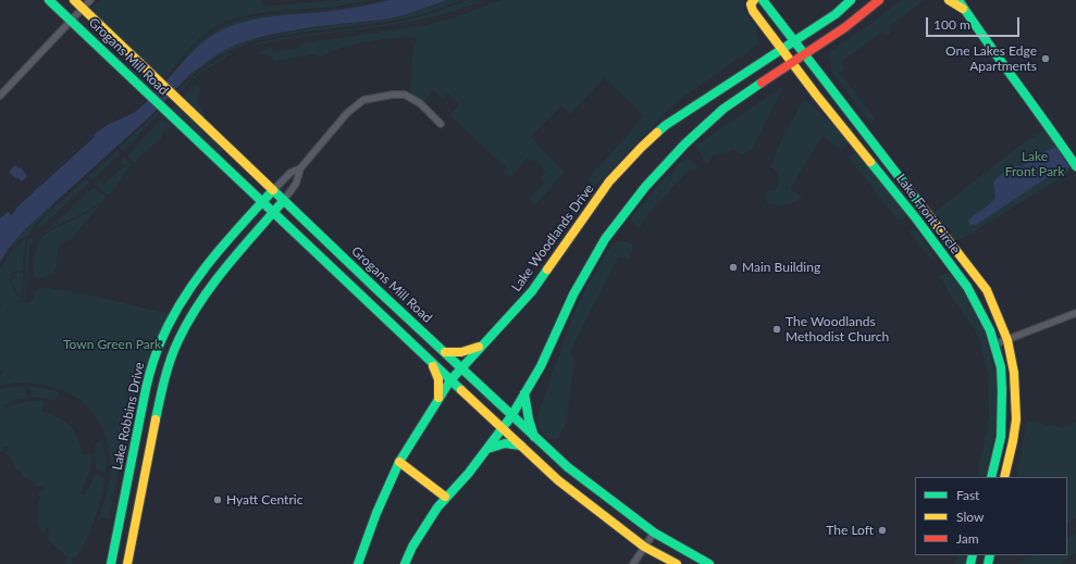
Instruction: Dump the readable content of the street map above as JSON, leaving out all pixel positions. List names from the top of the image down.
{
  "streets": {
    "main road": [
      "Grogans Mill Road",
      "Lake Front Circle",
      "Lake Woodlands Drive",
      "Lake Robbins Drive"
    ]
  },
  "crossings": [
    ["Grogans Mill Road", "Lake Woodlands Drive"],
    ["Grogans Mill Road", "Lake Robbins Drive"],
    ["Lake Front Circle", "Lake Woodlands Drive"]
  ],
  "parks": ["Lake Front Park", "Town Green Park"],
  "places": [
    "One Lakes Edge Apartments",
    "Main Building",
    "The Woodlands Methodist Church",
    "Hyatt Centric",
    "The Loft"
  ],
  "legend": ["Fast", "Slow", "Jam"],
  "scale_bar": "100 m"
}
